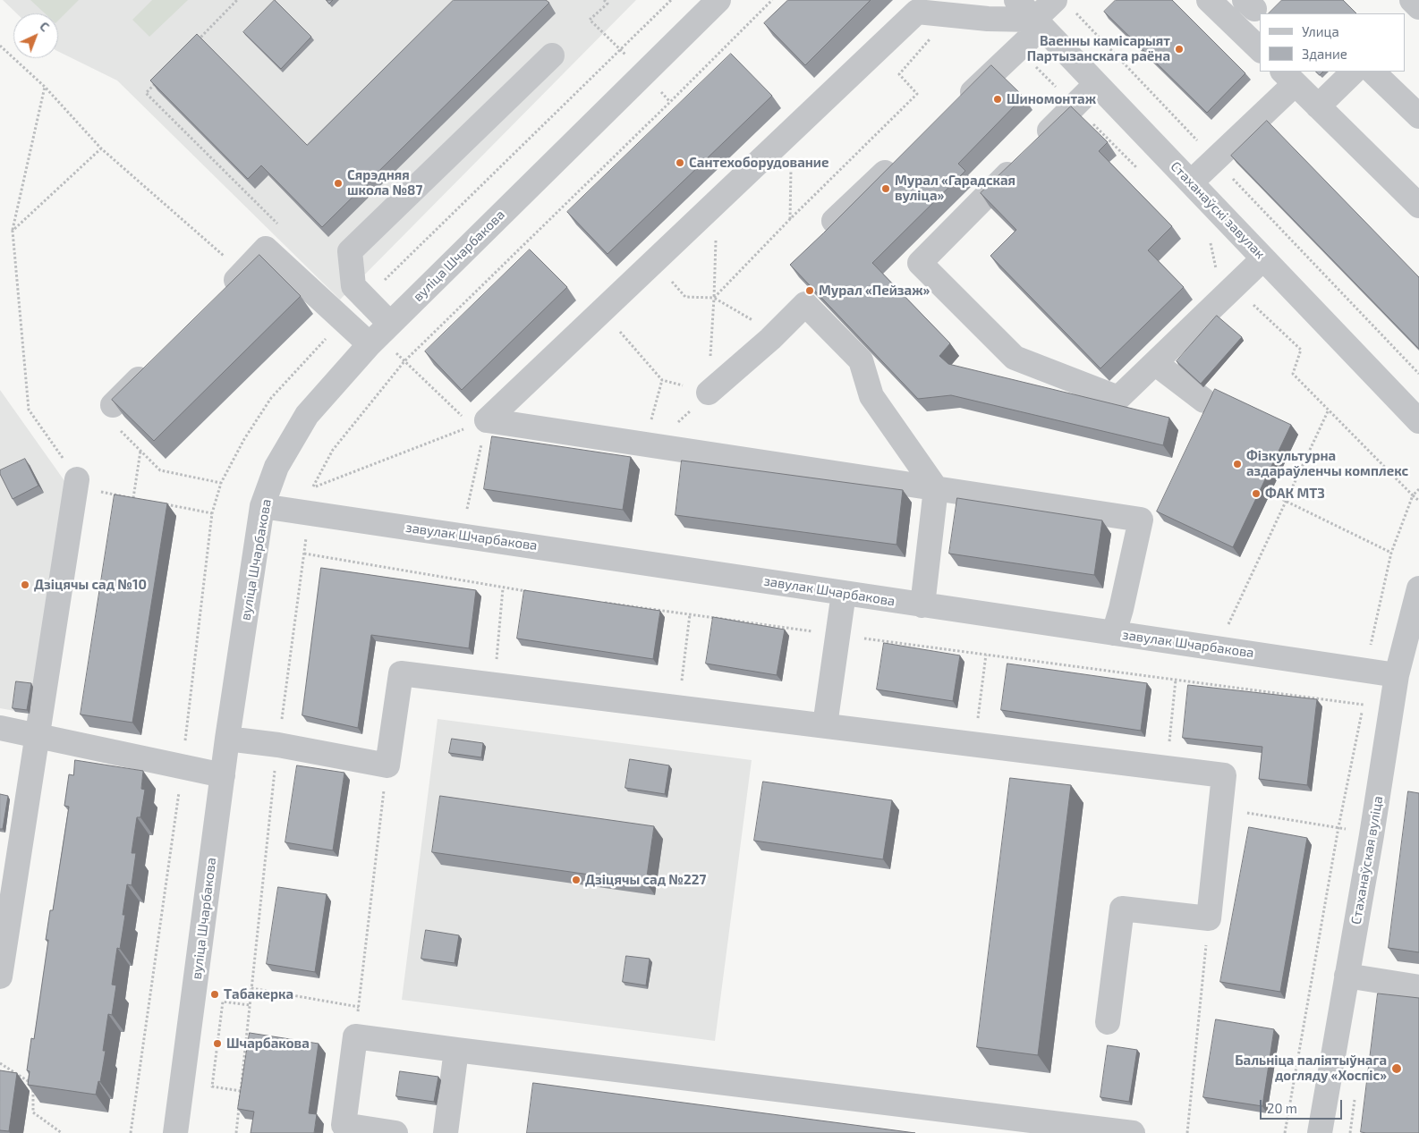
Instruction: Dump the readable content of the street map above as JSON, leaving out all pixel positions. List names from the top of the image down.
{
  "streets": {
    "street": [
      "Стаханаўскі завулак",
      "вуліца Шчарбакова",
      "завулак Шчарбакова",
      "Стаханаўская вуліца"
    ]
  },
  "crossings": [
    ["вуліца Шчарбакова", "завулак Шчарбакова"],
    ["завулак Шчарбакова", "Стаханаўская вуліца"]
  ],
  "places": [
    "Ваенны камісарыят Партызанскага раёна",
    "Шиномонтаж",
    "Сантехоборудование",
    "Сярэдняя школа №87",
    "Мурал «Гарадская вуліца»",
    "Мурал «Пейзаж»",
    "Фізкультурна аздараўленчы комплекс",
    "ФАК МТЗ",
    "Дзіцячы сад №10",
    "Дзіцячы сад №227",
    "Табакерка",
    "Шчарбакова",
    "Бальніца паліятыўнага догляду «Хоспіс»"
  ],
  "legend": ["Улица", "Здание"],
  "scale_bar": "20 m",
  "north": "top right"
}
